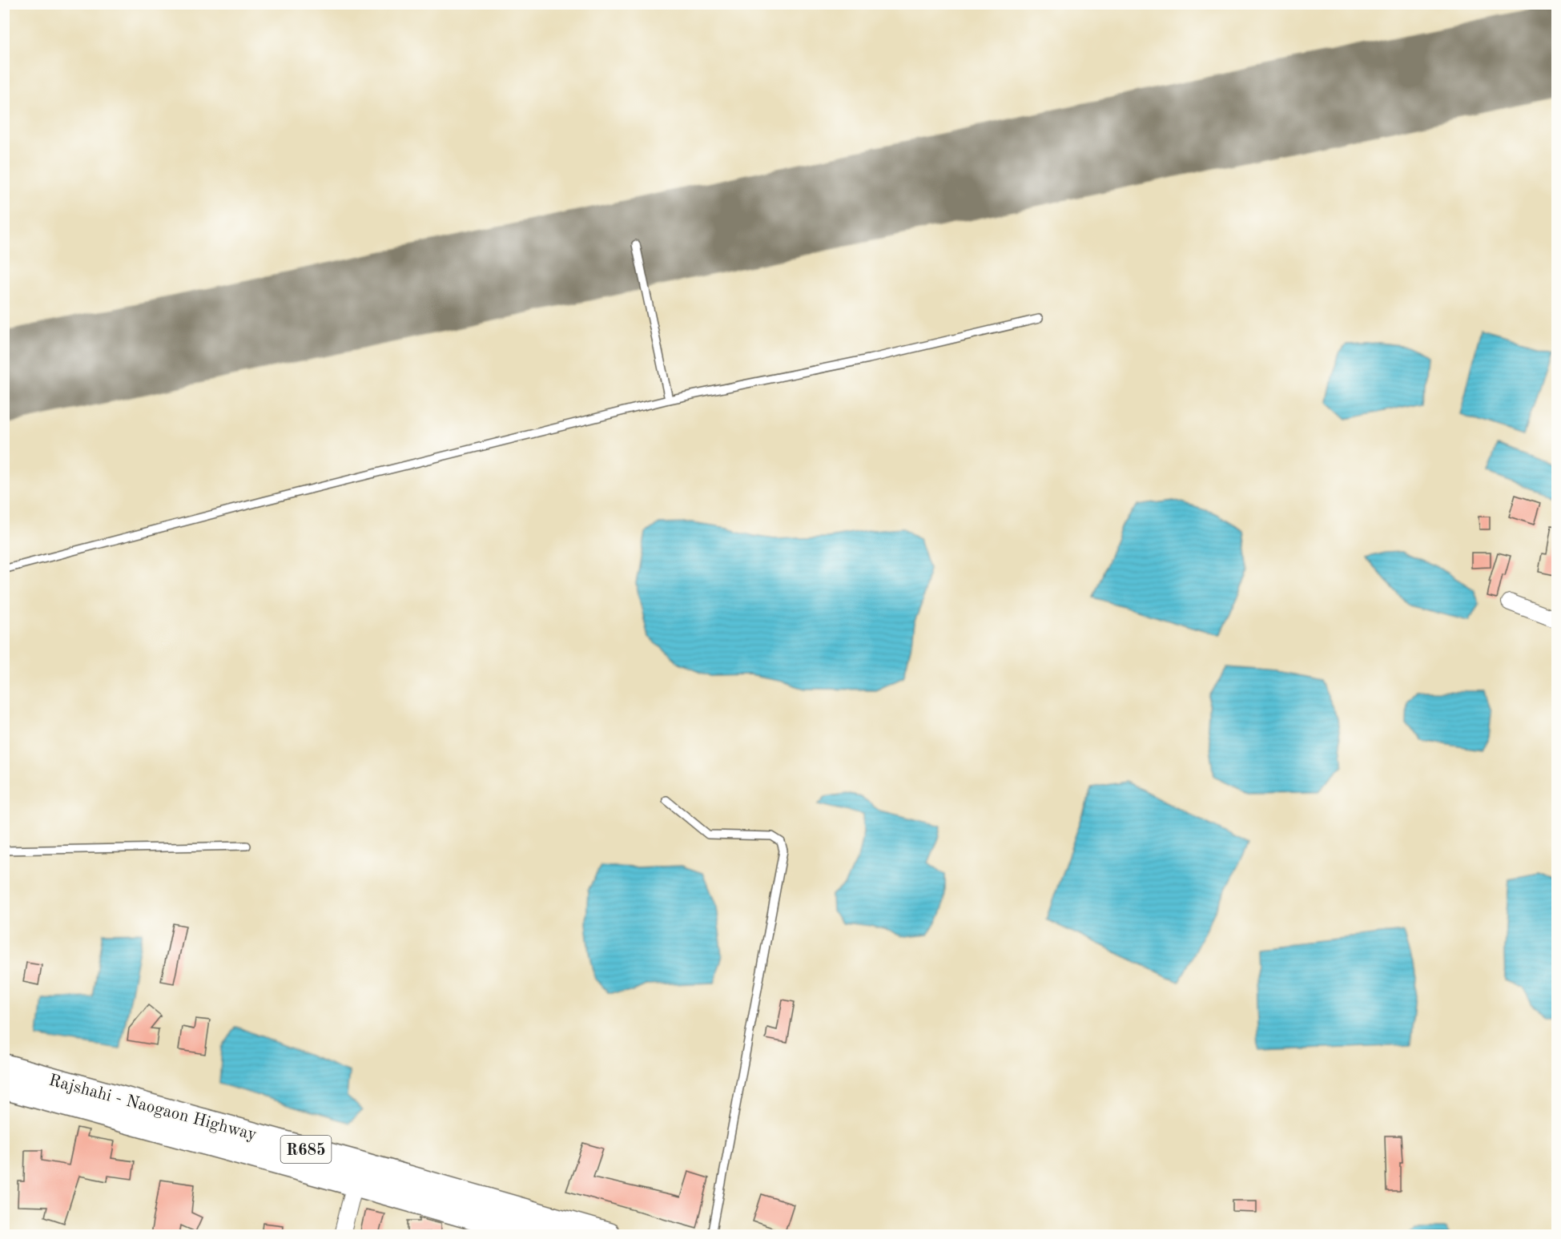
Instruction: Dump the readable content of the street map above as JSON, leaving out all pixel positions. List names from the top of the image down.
{
  "streets": {
    "main road": ["Rajshahi - Naogaon Highway", "R685"]
  }
}
